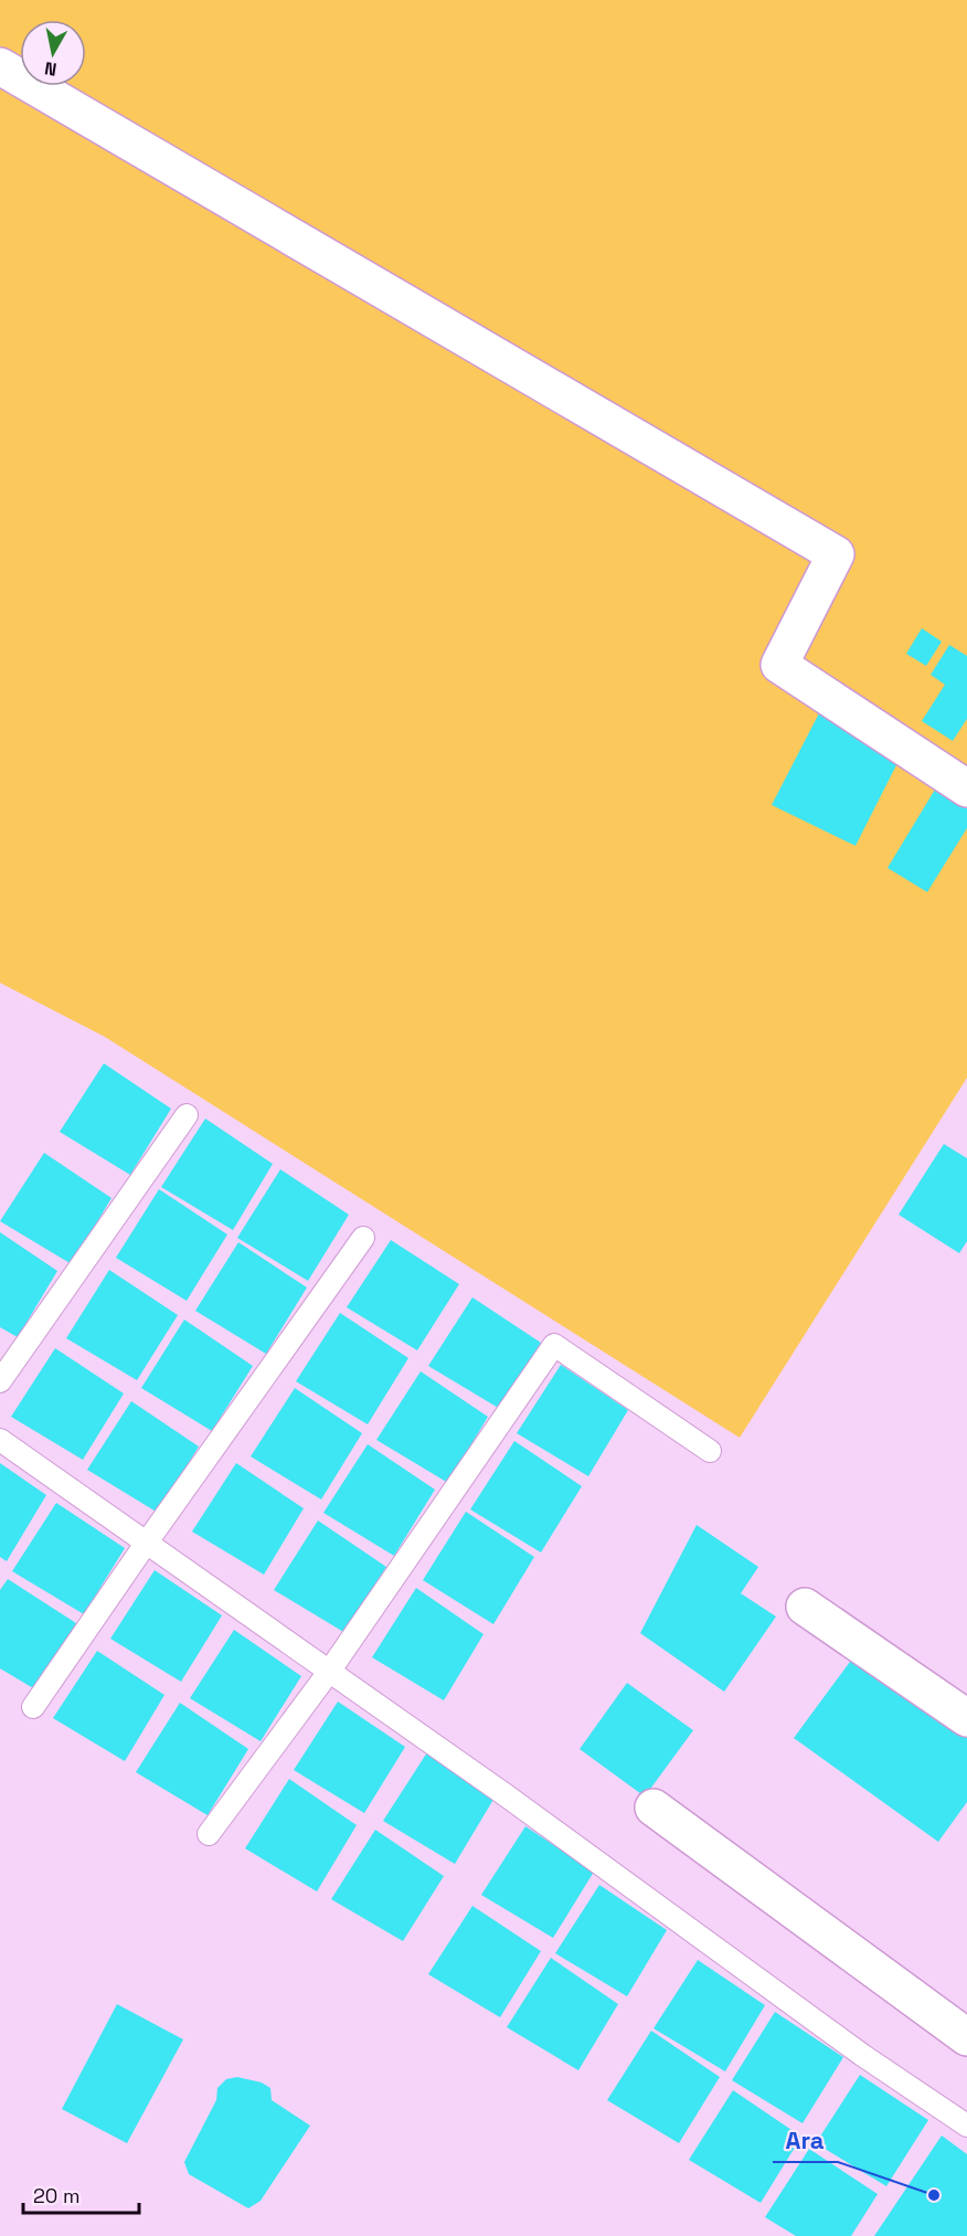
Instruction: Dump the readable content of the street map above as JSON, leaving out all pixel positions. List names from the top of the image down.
{
  "places": ["Ara"],
  "scale_bar": "20 m",
  "north": "bottom"
}
